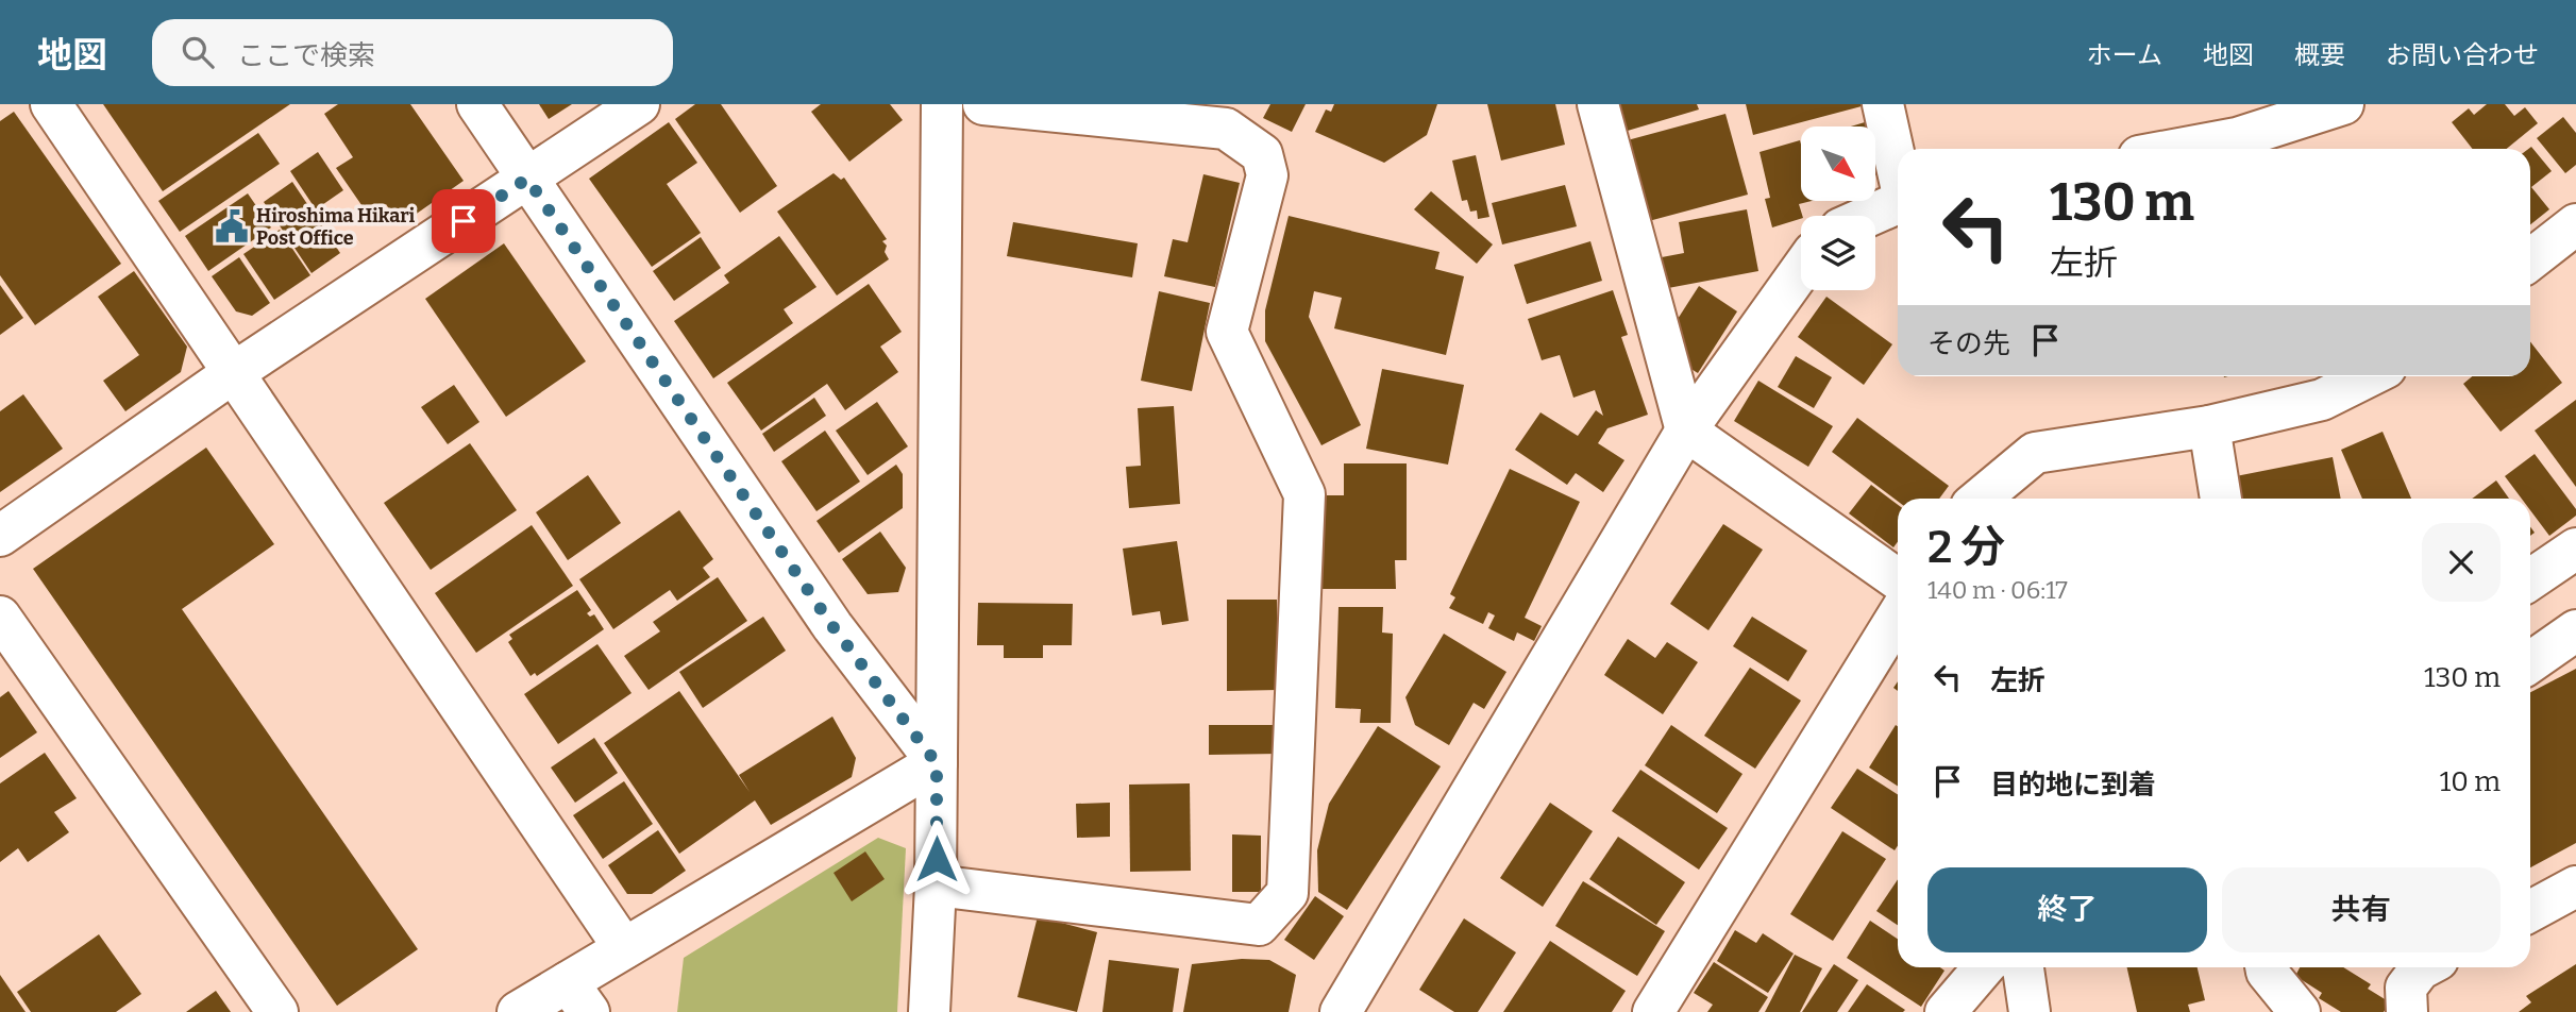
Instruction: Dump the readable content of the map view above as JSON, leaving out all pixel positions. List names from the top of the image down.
{
  "places": {
    "public building": ["Hiroshima Hikari Post Office"]
  },
  "north": "bottom right",
  "page": {
    "header": "地図",
    "search": "ここで検索",
    "nav": [
      "ホーム",
      "地図",
      "概要",
      "お問い合わせ"
    ],
    "turn": ["130 m", "左折"],
    "then": "その先",
    "heading": ["2 分", "140 m · 06:17"],
    "list": [
      {
        "name": "左折",
        "value": "130 m"
      },
      {
        "name": "目的地に到着",
        "value": "10 m"
      }
    ],
    "buttons": ["終了", "共有"]
  }
}
